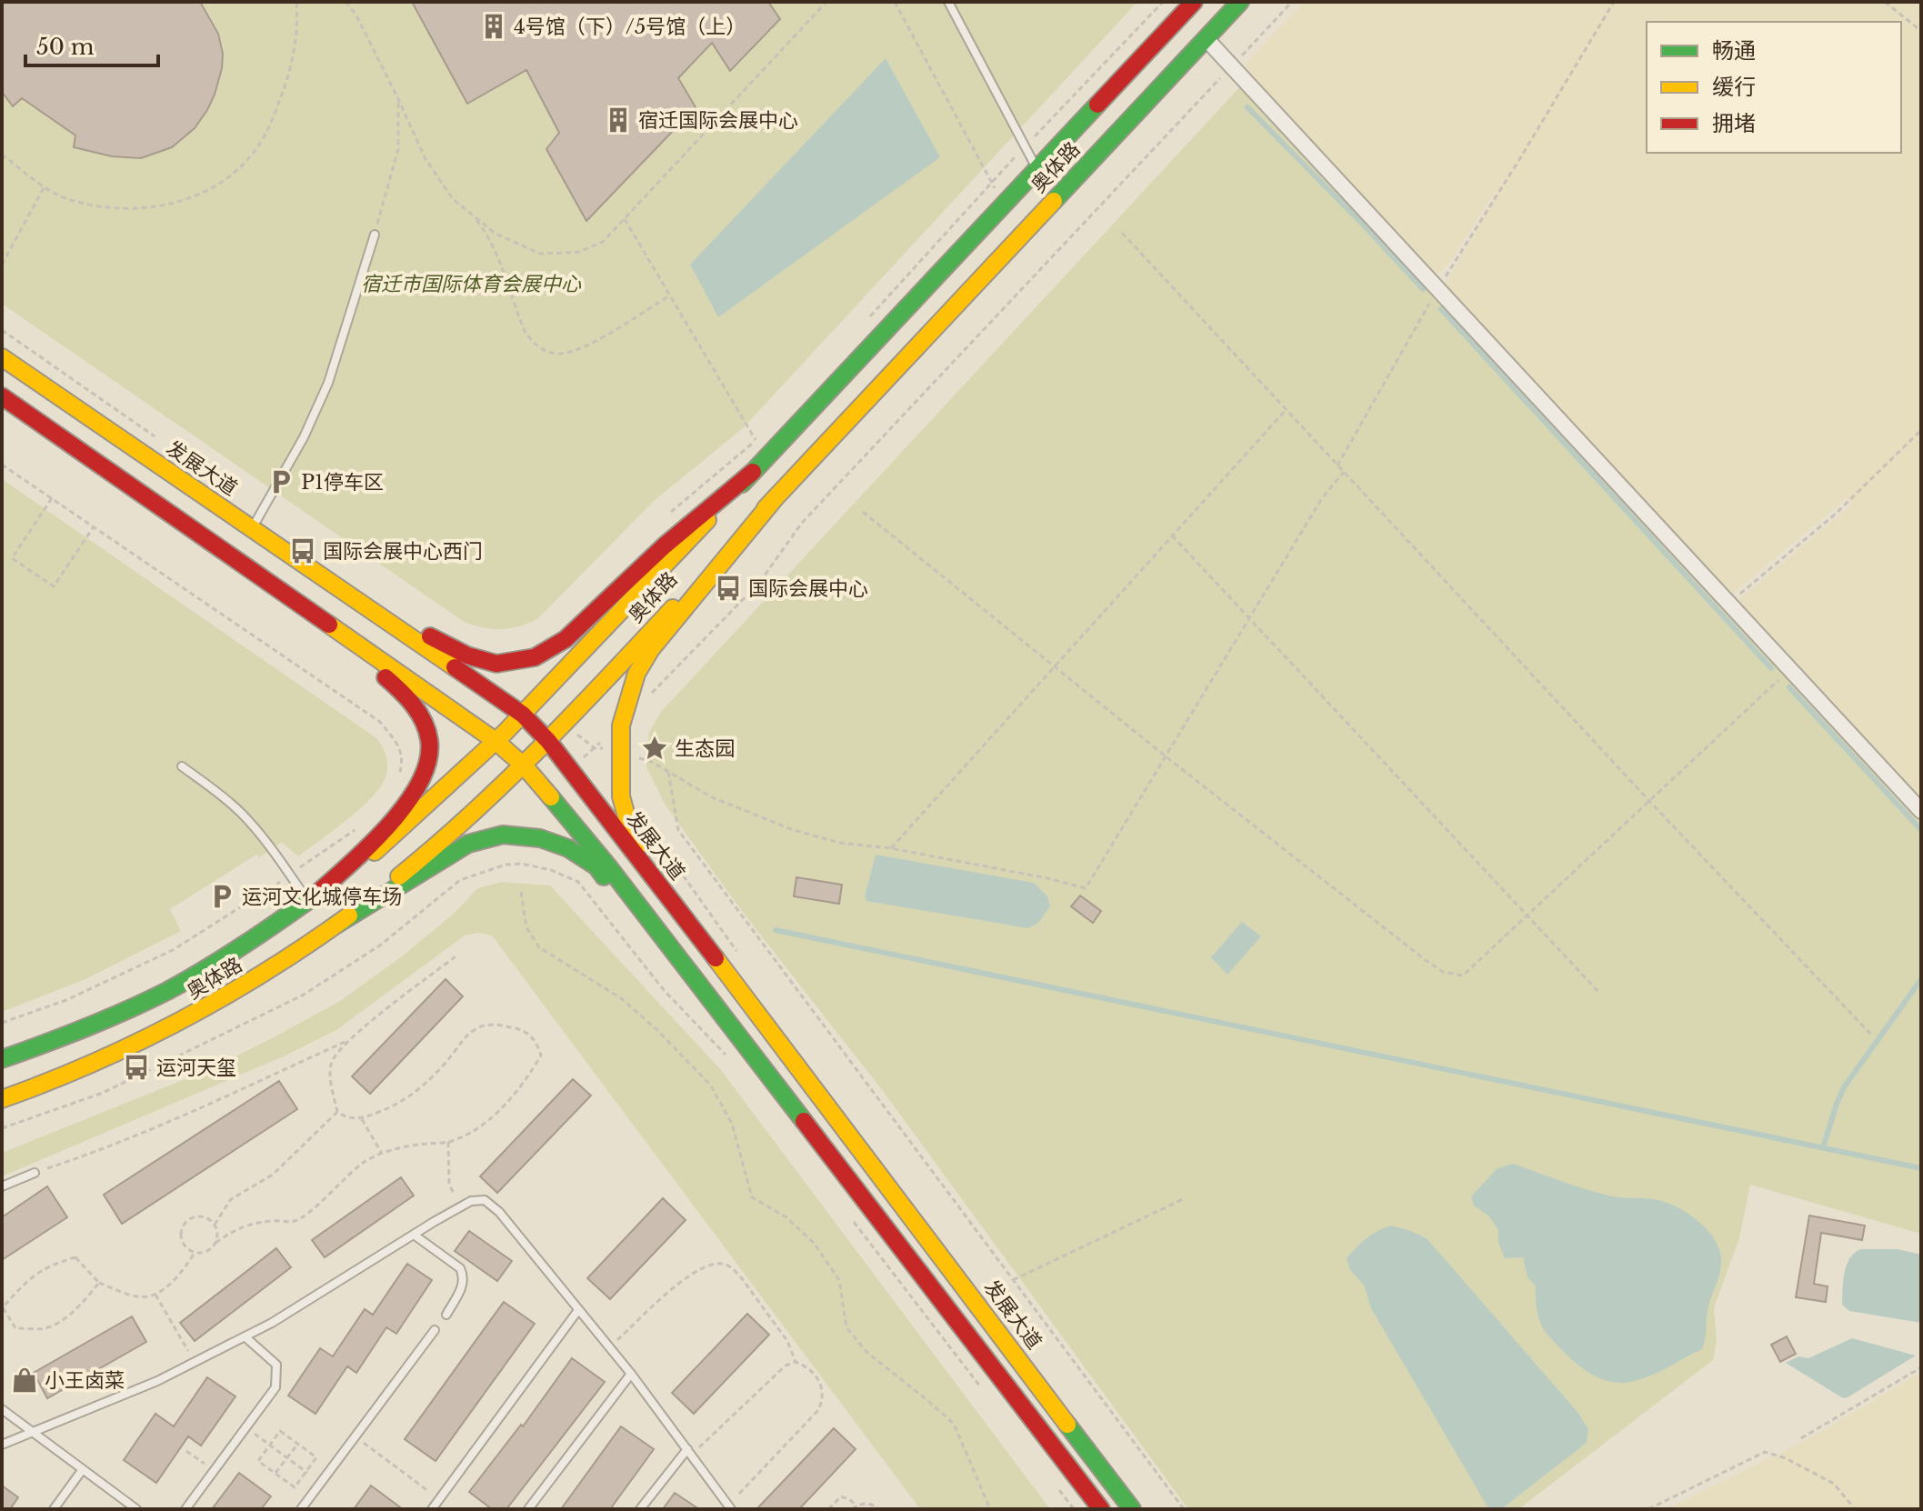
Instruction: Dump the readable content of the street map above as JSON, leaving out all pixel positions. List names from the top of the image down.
{
  "streets": {
    "main road": ["奥体路", "发展大道"]
  },
  "crossings": [
    ["奥体路", "发展大道"]
  ],
  "parks": ["宿迁市国际体育会展中心"],
  "places": {
    "building": ["4号馆（下）/5号馆（上）", "宿迁国际会展中心"],
    "parking": ["P1停车区", "运河文化城停车场"],
    "bus stop": ["国际会展中心西门", "国际会展中心", "运河天玺"],
    "place": ["生态园"],
    "shop": ["小王卤菜"]
  },
  "legend": ["畅通", "缓行", "拥堵"],
  "scale_bar": "50 m"
}
